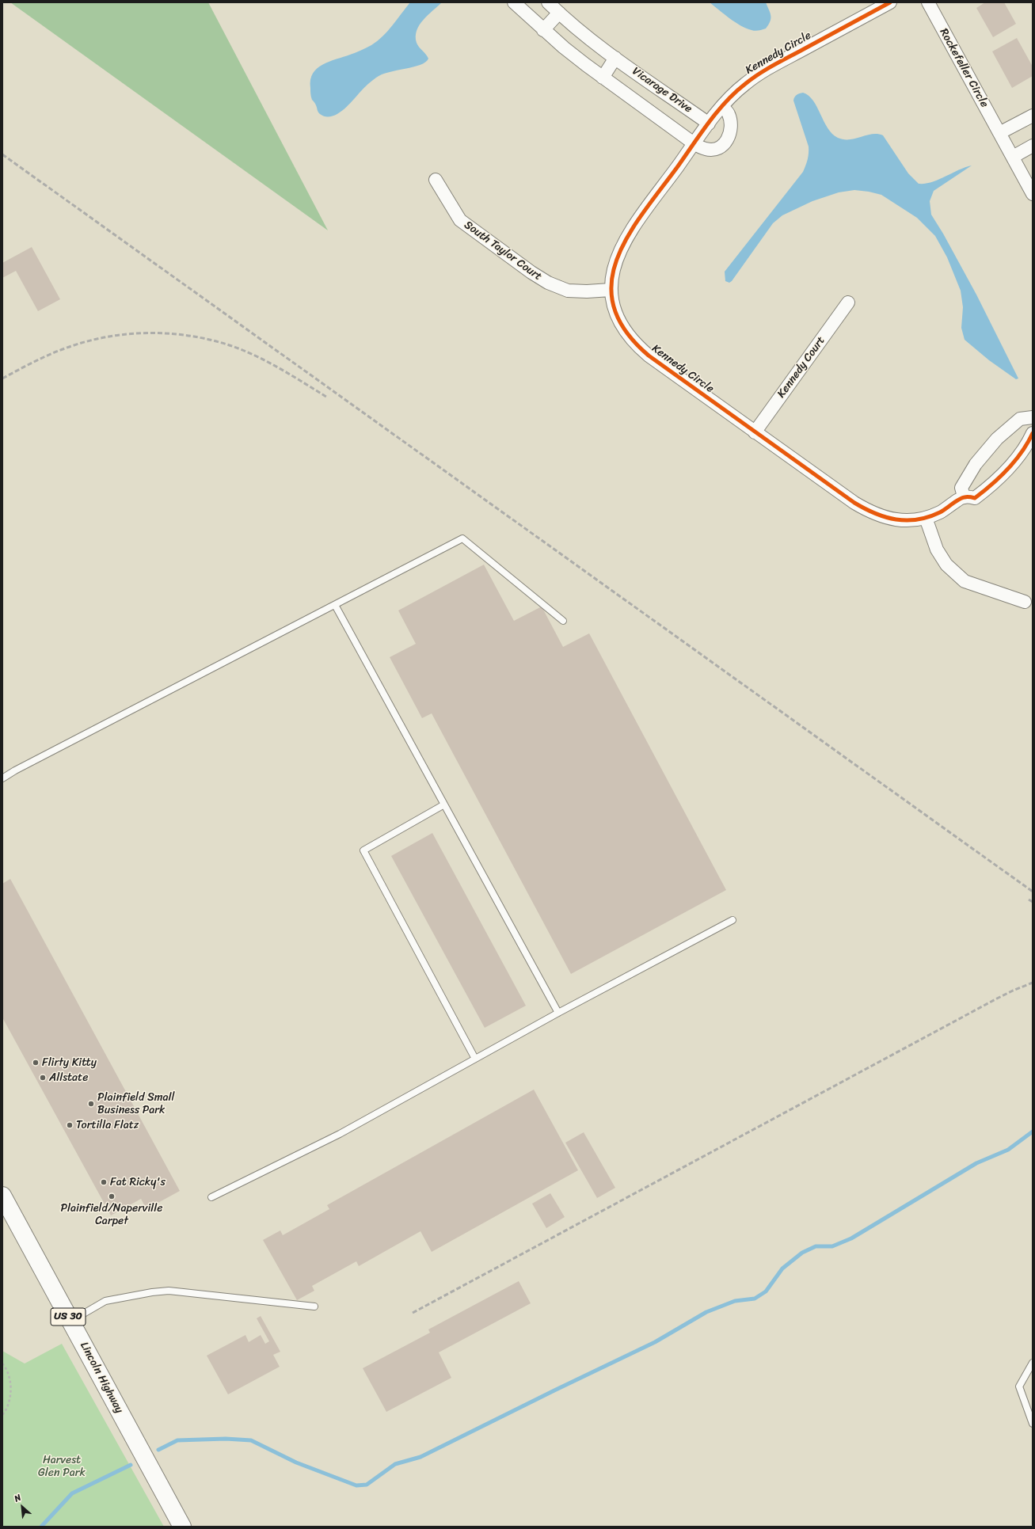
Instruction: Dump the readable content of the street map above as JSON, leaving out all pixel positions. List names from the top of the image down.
{
  "streets": {
    "main road": ["US 30", "Lincoln Highway"],
    "street": [
      "Kennedy Circle",
      "Rockefeller Circle",
      "Vicarage Drive",
      "South Taylor Court",
      "Kennedy Court"
    ]
  },
  "crossings": [
    ["Kennedy Circle", "Vicarage Drive"],
    ["Kennedy Circle", "South Taylor Court"],
    ["Kennedy Circle", "Kennedy Court"]
  ],
  "parks": ["Harvest Glen Park"],
  "places": [
    "Flirty Kitty",
    "Allstate",
    "Plainfield Small Business Park",
    "Tortilla Flatz",
    "Fat Ricky's",
    "Plainfield/Naperville Carpet"
  ],
  "north": "top left"
}
